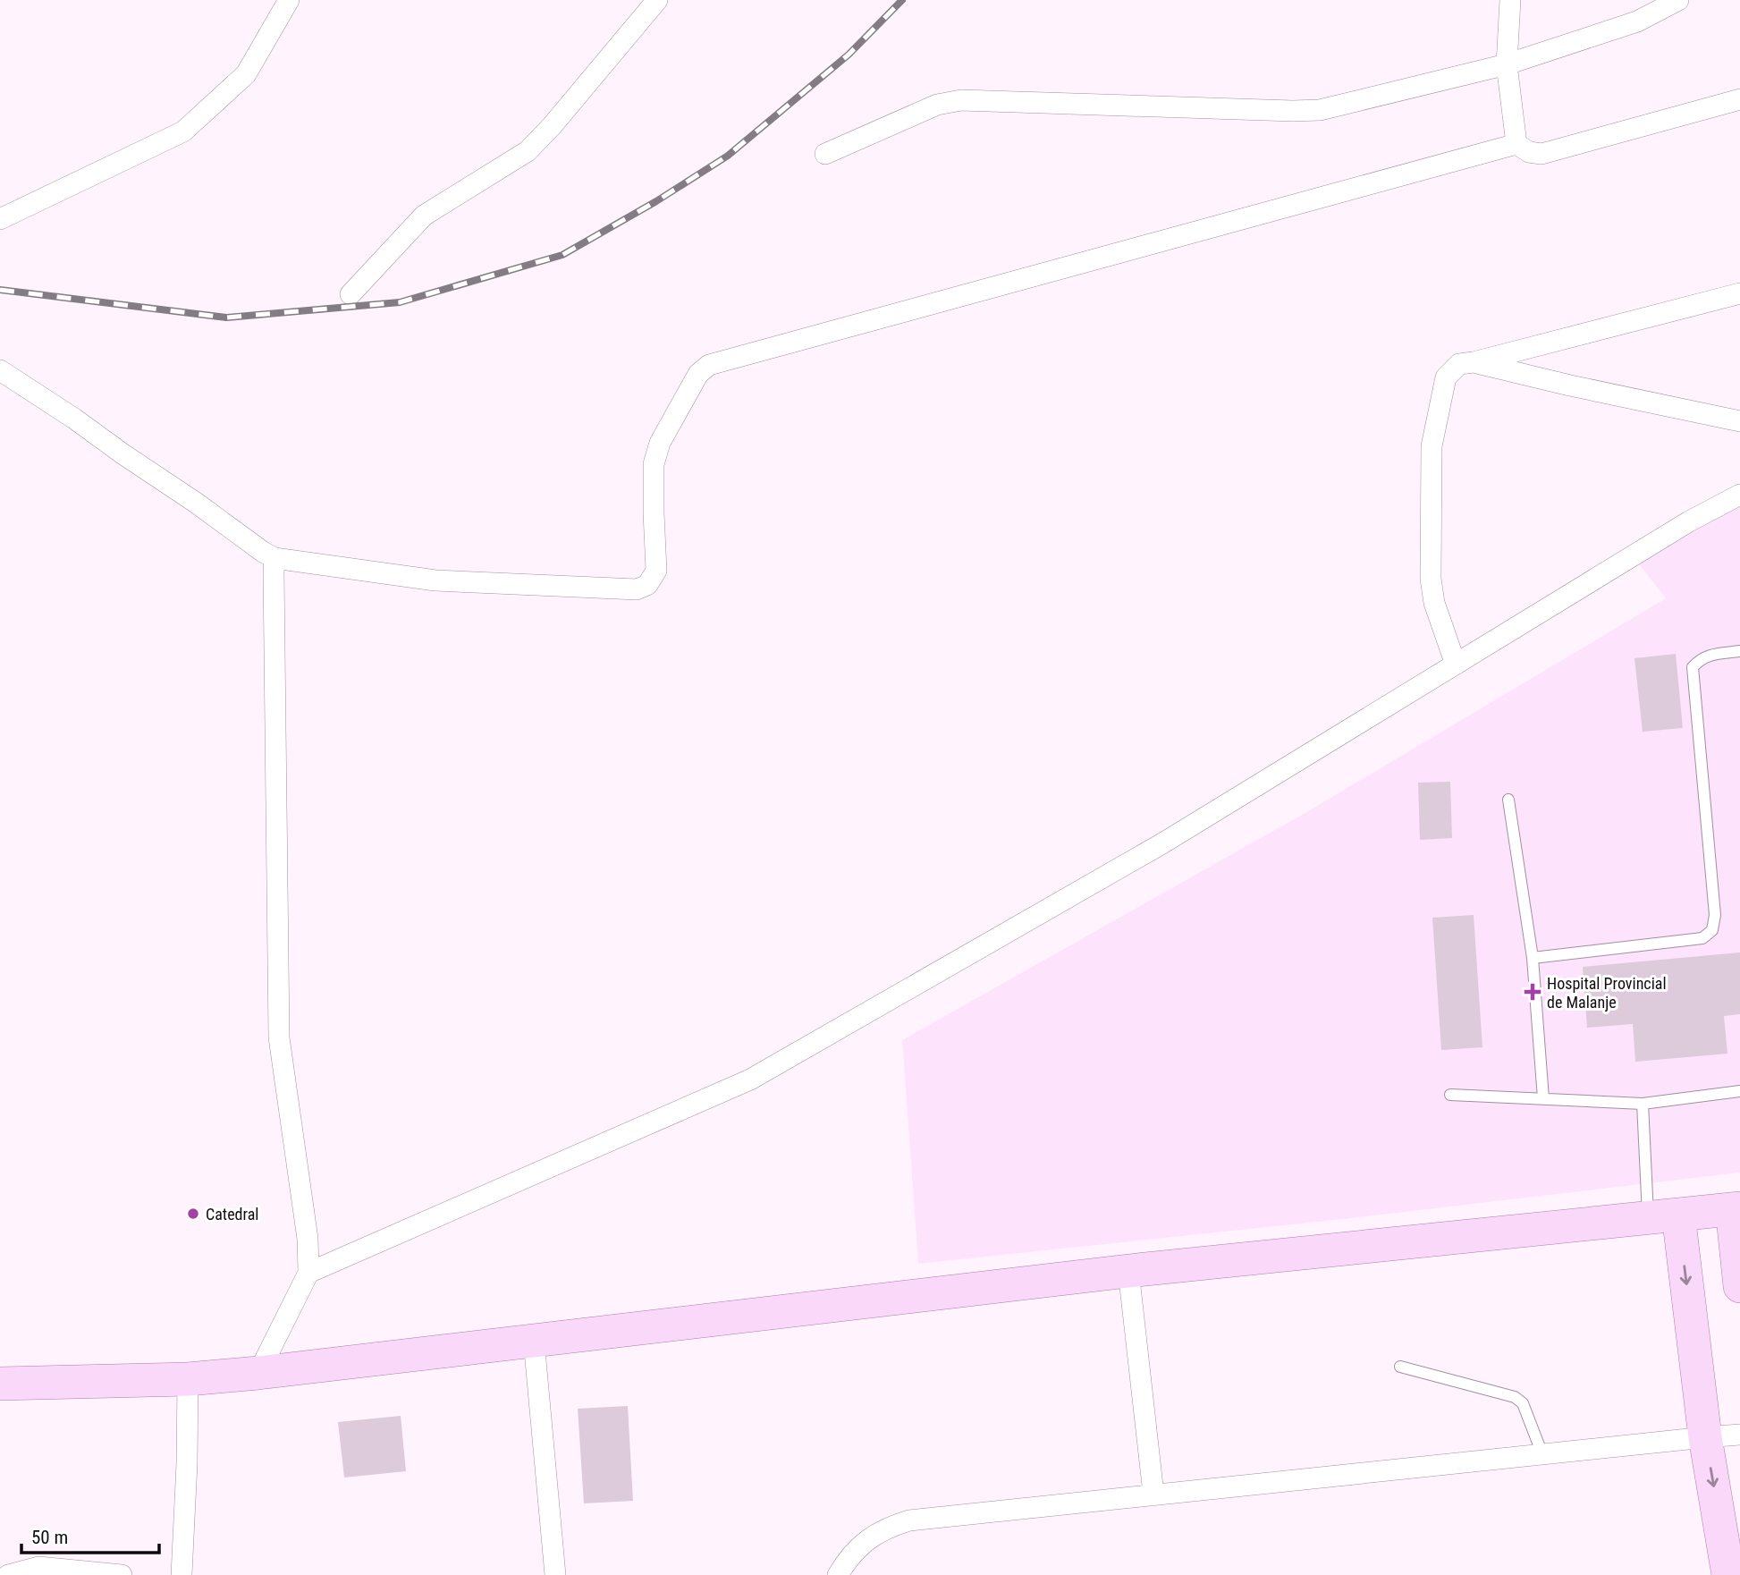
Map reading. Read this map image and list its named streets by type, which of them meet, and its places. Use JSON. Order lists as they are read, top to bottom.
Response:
{
  "places": {
    "health": ["Hospital Provincial de Malanje"],
    "other": ["Catedral"]
  },
  "scale_bar": "50 m"
}
